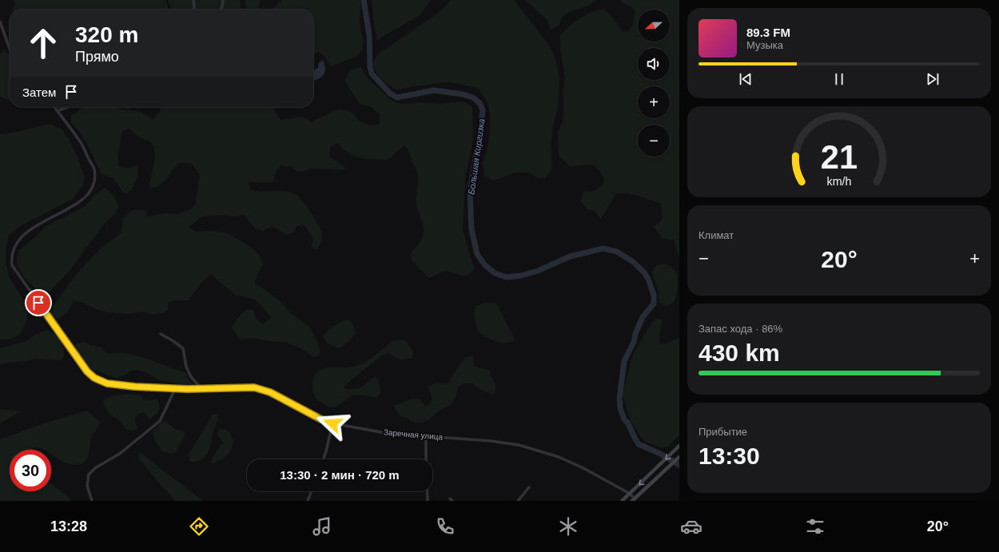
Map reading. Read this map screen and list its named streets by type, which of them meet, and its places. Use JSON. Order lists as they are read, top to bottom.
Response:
{
  "streets": {
    "street": ["Заречная улица"]
  },
  "water": ["Большая Киргизка"],
  "north": "left",
  "page": {
    "map_buttons": ["+", "−"],
    "turn": ["320 m", "Прямо"],
    "song": ["89.3 FM", "Музыка"],
    "then": "Затем",
    "tile": [
      "Климат",
      ["Запас хода · 86%", "430 km"],
      ["Прибытие", "13:30"]
    ],
    "heat": ["−", "20°", "+"],
    "limit": "30",
    "trip": "13:30 · 2 мин · 720 m",
    "tabs": ["13:28", "20°"],
    "gauge": ["21", "km/h"]
  }
}
